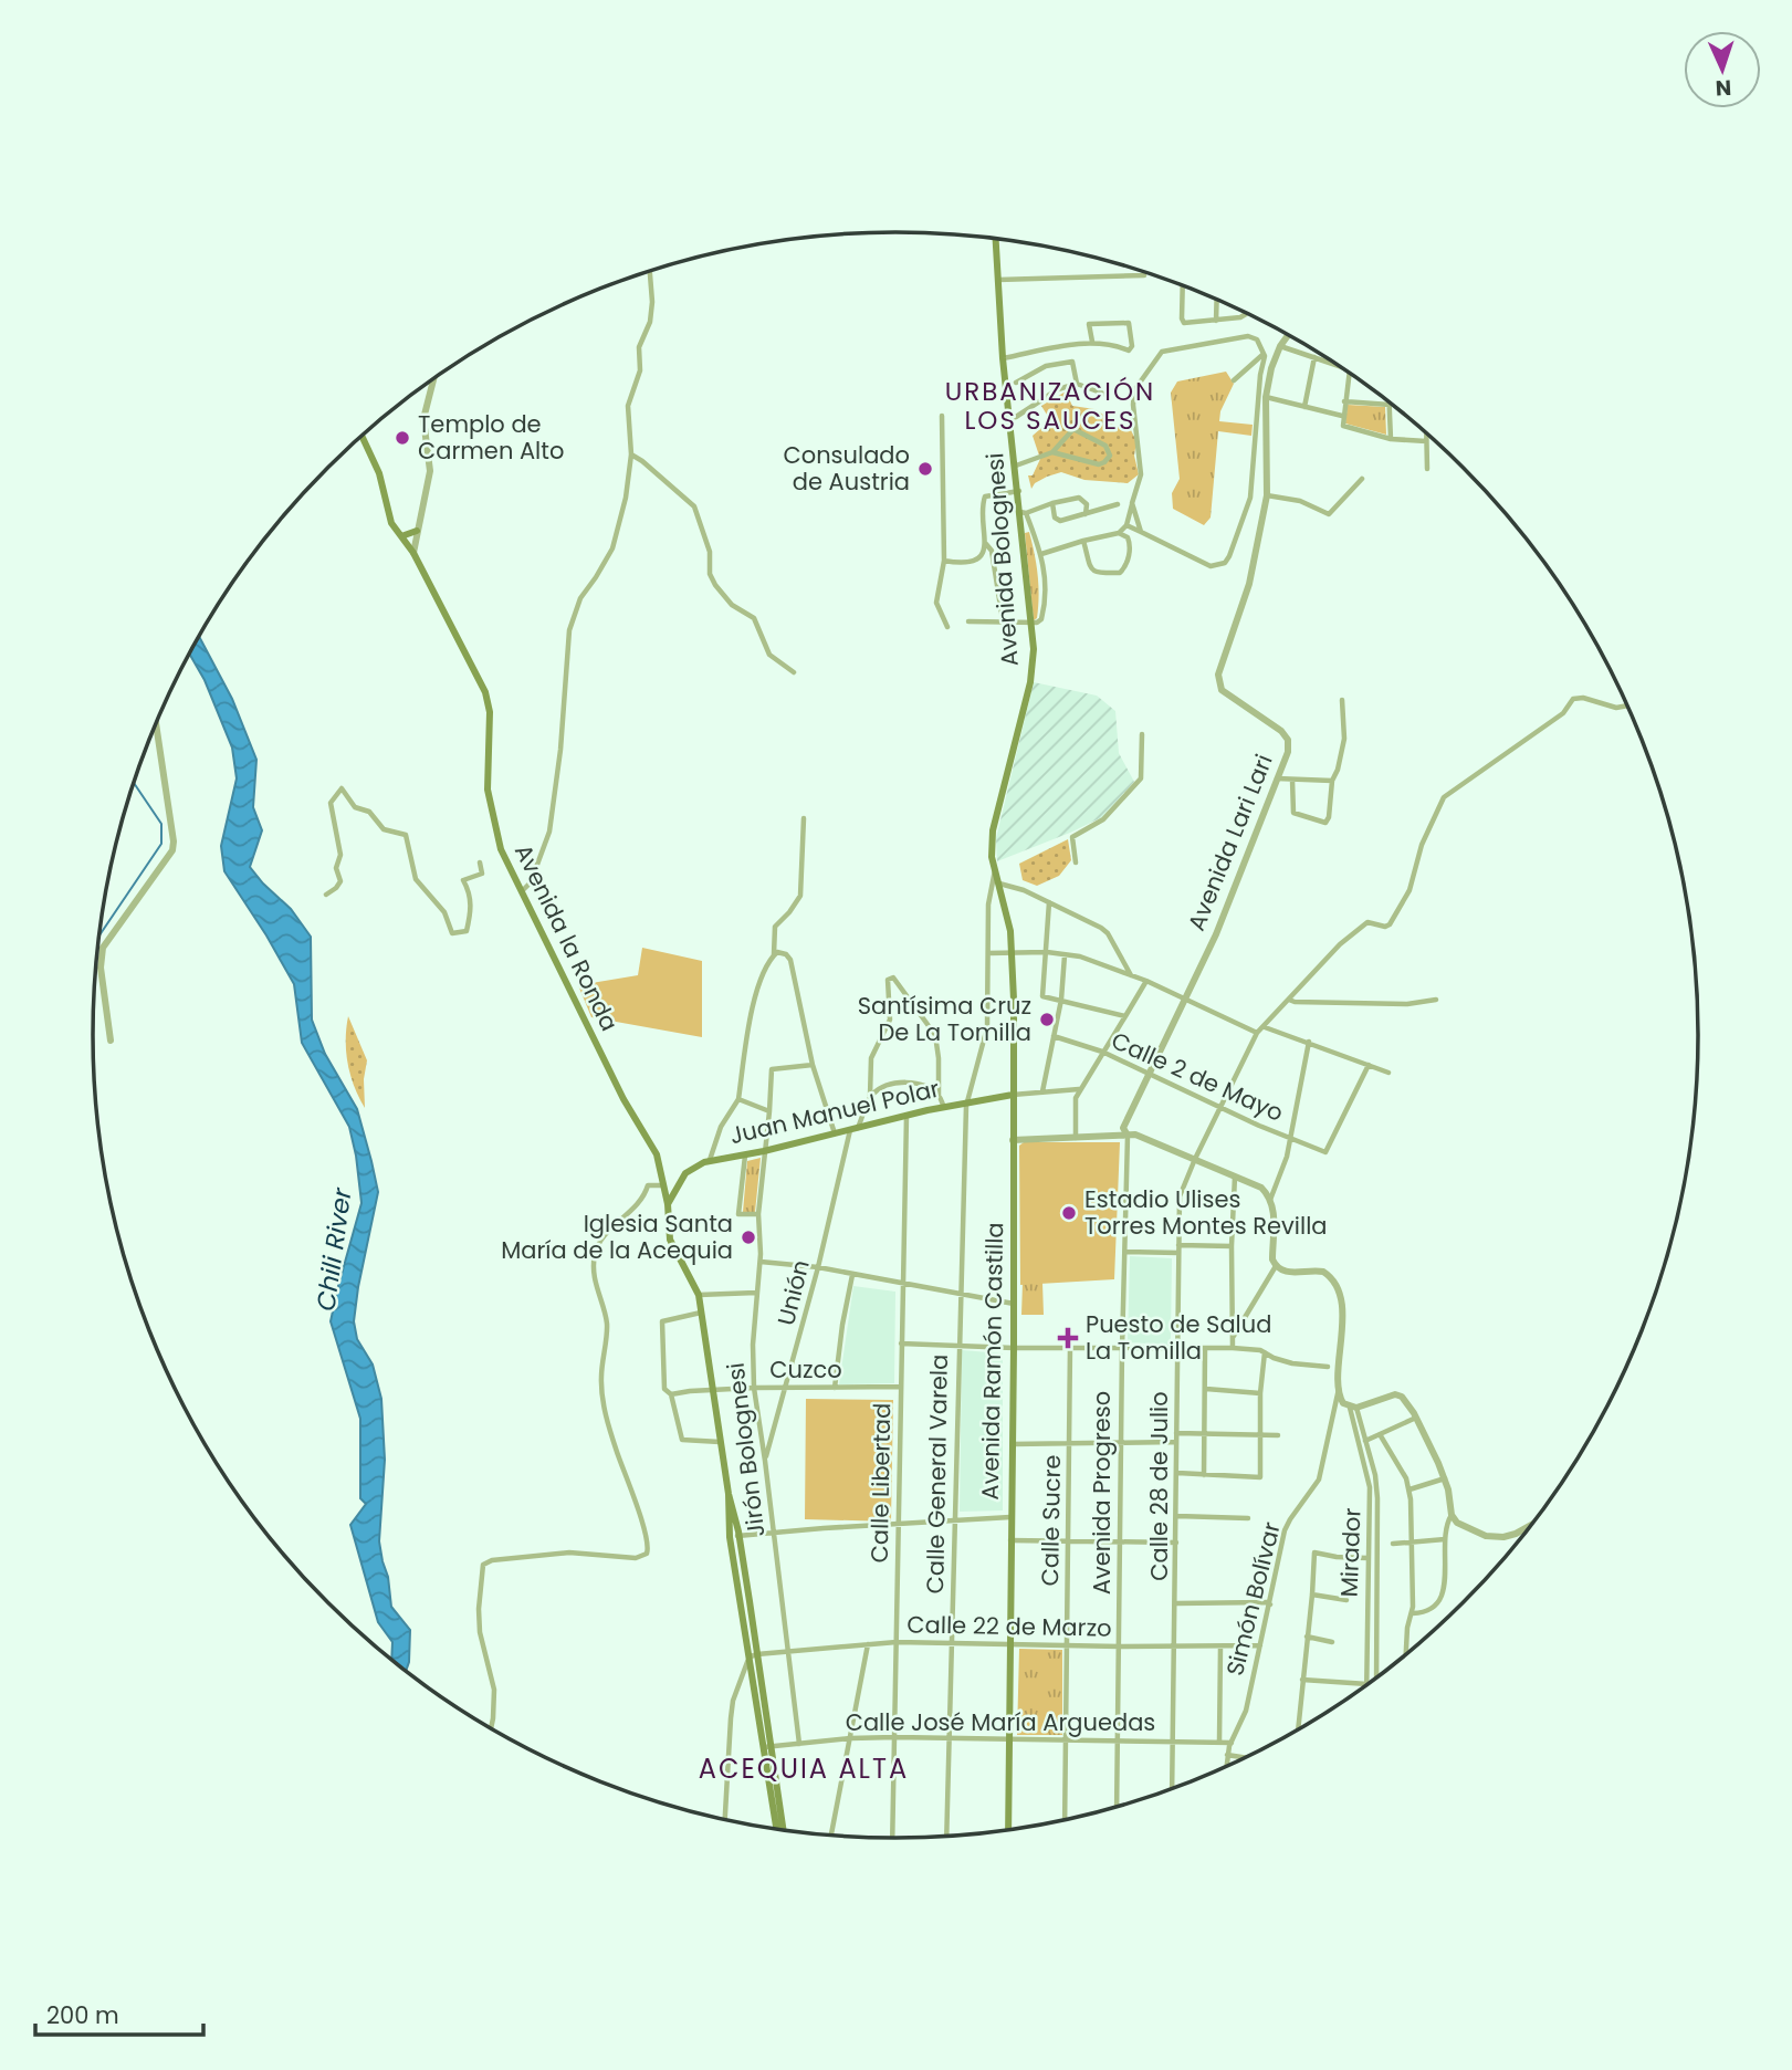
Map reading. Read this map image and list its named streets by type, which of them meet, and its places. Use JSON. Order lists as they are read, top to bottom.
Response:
{
  "streets": {
    "main road": [
      "Avenida Bolognesi",
      "Avenida la Ronda",
      "Juan Manuel Polar",
      "Avenida Ramón Castilla"
    ],
    "street": [
      "Avenida Lari Lari",
      "Calle 2 de Mayo",
      "Unión",
      "Cuzco",
      "Jirón Bolognesi",
      "Calle General Varela",
      "Calle Libertad",
      "Calle 28 de Julio",
      "Avenida Progreso",
      "Calle Sucre",
      "Mirador",
      "Simón Bolívar",
      "Calle 22 de Marzo",
      "Calle José María Arguedas"
    ]
  },
  "crossings": [
    ["Avenida Bolognesi", "Avenida Ramón Castilla"],
    ["Avenida Bolognesi", "Calle General Varela"],
    ["Avenida Lari Lari", "Avenida Progreso"],
    ["Avenida la Ronda", "Juan Manuel Polar"],
    ["Calle 2 de Mayo", "Calle 28 de Julio"],
    ["Calle 2 de Mayo", "Avenida Progreso"],
    ["Juan Manuel Polar", "Unión"],
    ["Juan Manuel Polar", "Avenida Ramón Castilla"],
    ["Juan Manuel Polar", "Jirón Bolognesi"],
    ["Juan Manuel Polar", "Calle General Varela"],
    ["Juan Manuel Polar", "Calle Libertad"],
    ["Unión", "Cuzco"],
    ["Unión", "Jirón Bolognesi"],
    ["Avenida Ramón Castilla", "Calle 22 de Marzo"],
    ["Avenida Ramón Castilla", "Calle José María Arguedas"],
    ["Cuzco", "Jirón Bolognesi"],
    ["Cuzco", "Calle Libertad"],
    ["Jirón Bolognesi", "Calle 22 de Marzo"],
    ["Jirón Bolognesi", "Calle José María Arguedas"],
    ["Calle General Varela", "Calle 22 de Marzo"],
    ["Calle General Varela", "Calle José María Arguedas"],
    ["Calle Libertad", "Calle 22 de Marzo"],
    ["Calle Libertad", "Calle José María Arguedas"],
    ["Calle 28 de Julio", "Calle 22 de Marzo"],
    ["Calle 28 de Julio", "Calle José María Arguedas"],
    ["Avenida Progreso", "Calle 22 de Marzo"],
    ["Avenida Progreso", "Calle José María Arguedas"],
    ["Calle Sucre", "Calle 22 de Marzo"],
    ["Calle Sucre", "Calle José María Arguedas"],
    ["Simón Bolívar", "Calle 22 de Marzo"],
    ["Simón Bolívar", "Calle José María Arguedas"]
  ],
  "districts": ["URBANIZACIÓN LOS SAUCES", "ACEQUIA ALTA"],
  "water": ["Chili River"],
  "places": {
    "other": [
      "Templo de Carmen Alto",
      "Consulado de Austria",
      "Santísima Cruz De La Tomilla",
      "Estadio Ulises Torres Montes Revilla",
      "Iglesia Santa María de la Acequia"
    ],
    "health": ["Puesto de Salud La Tomilla"]
  },
  "scale_bar": "200 m",
  "north": "bottom"
}
